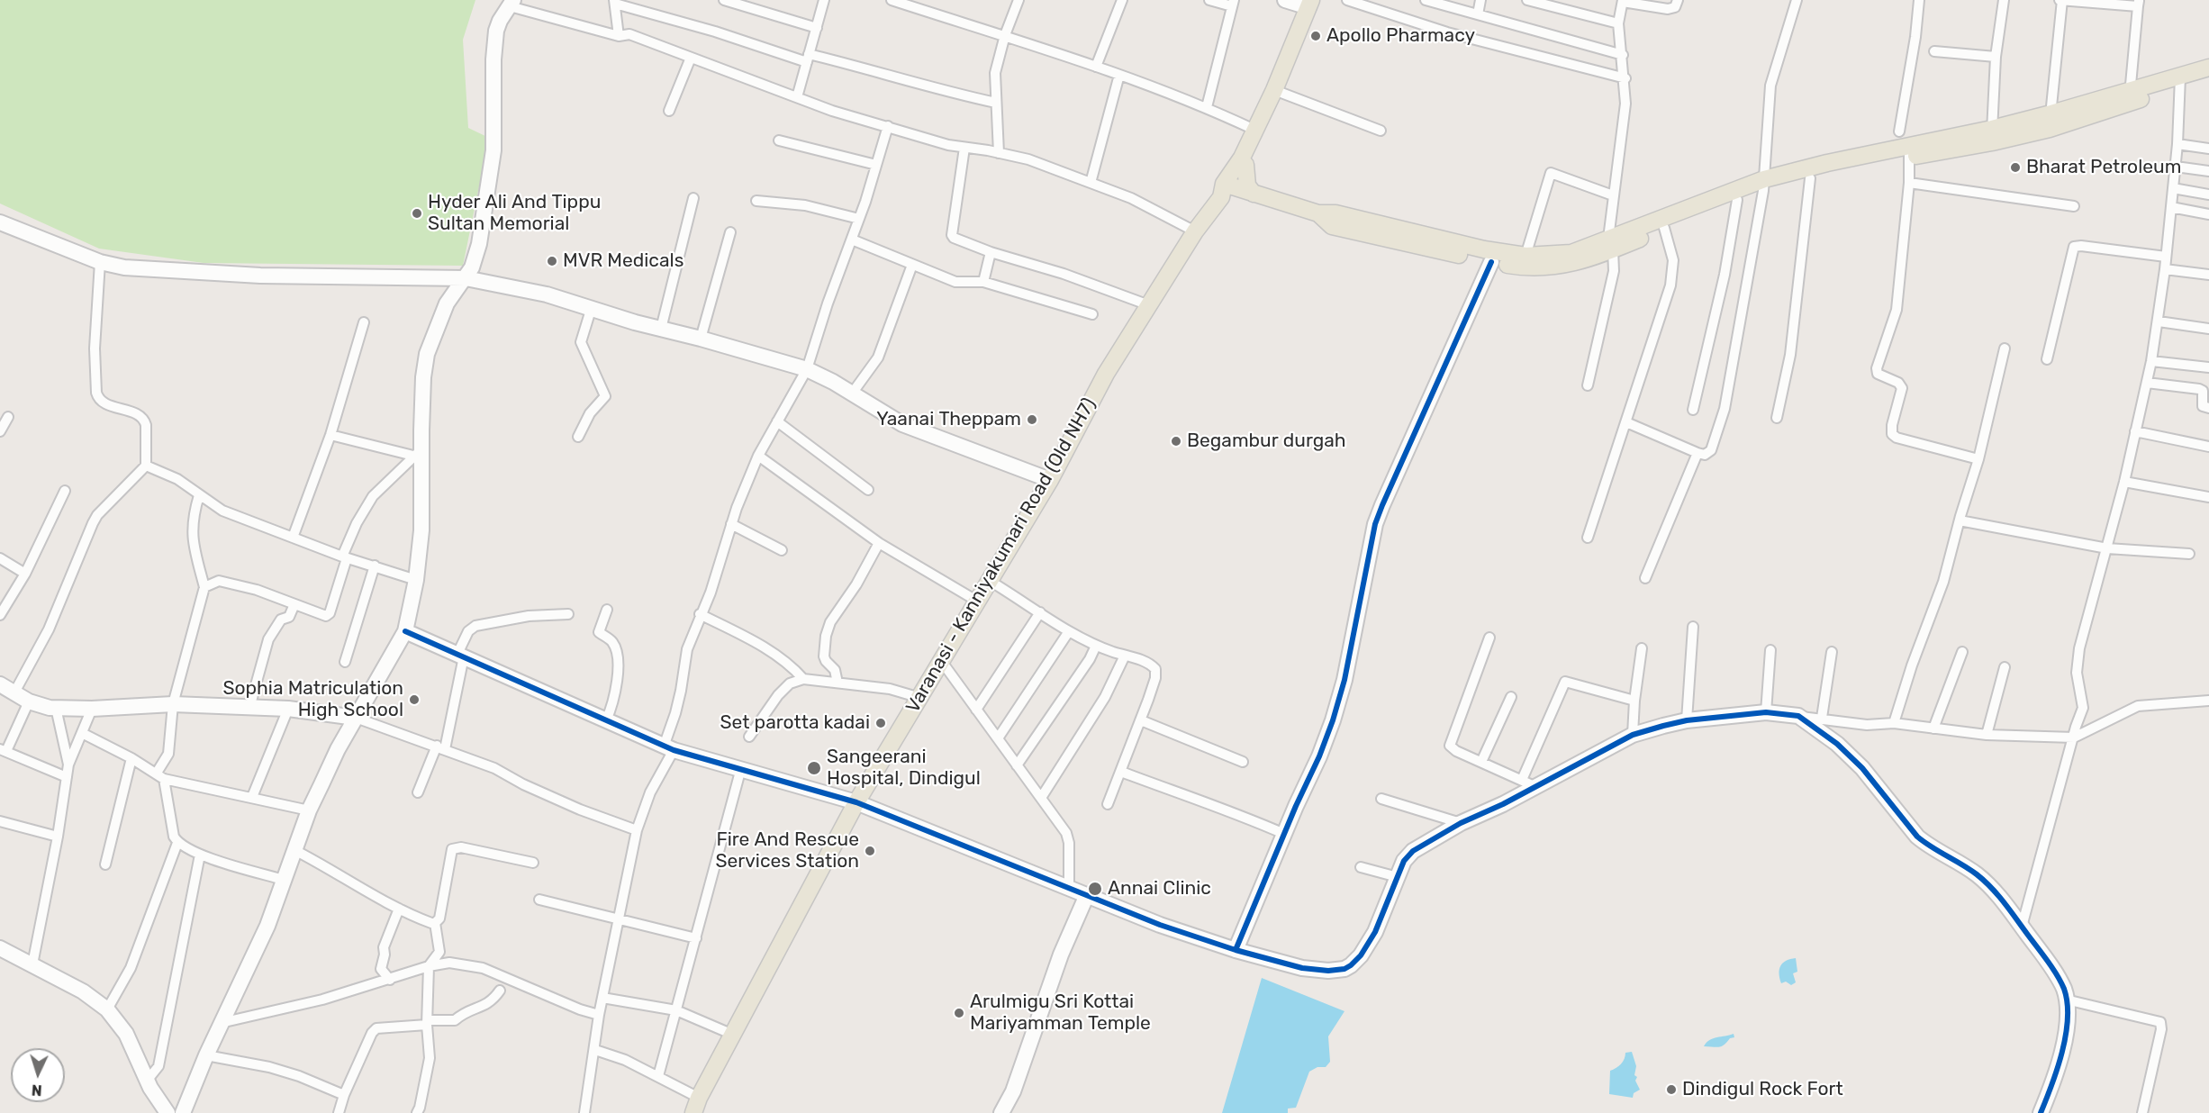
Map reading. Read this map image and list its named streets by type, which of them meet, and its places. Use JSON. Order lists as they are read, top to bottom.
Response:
{
  "streets": {
    "main road": ["Varanasi - Kanniyakumari Road (Old NH7)"]
  },
  "places": [
    "Apollo Pharmacy",
    "Bharat Petroleum",
    "Hyder Ali And Tippu Sultan Memorial",
    "MVR Medicals",
    "Yaanai Theppam",
    "Begambur durgah",
    "Sophia Matriculation High School",
    "Set parotta kadai",
    "Sangeerani Hospital, Dindigul",
    "Fire And Rescue Services Station",
    "Annai Clinic",
    "Arulmigu Sri Kottai Mariyamman Temple",
    "Dindigul Rock Fort"
  ],
  "north": "bottom"
}
